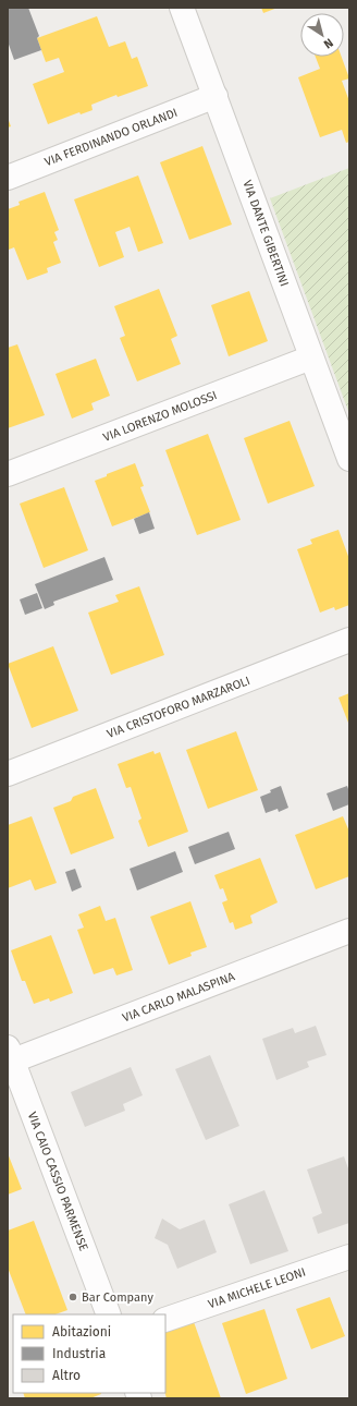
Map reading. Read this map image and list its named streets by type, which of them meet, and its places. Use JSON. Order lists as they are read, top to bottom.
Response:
{
  "streets": {
    "street": [
      "VIA FERDINANDO ORLANDI",
      "VIA DANTE GIBERTINI",
      "VIA LORENZO MOLOSSI",
      "VIA CRISTOFORO MARZAROLI",
      "VIA CARLO MALASPINA",
      "VIA CAIO CASSIO PARMENSE",
      "VIA MICHELE LEONI"
    ]
  },
  "crossings": [
    ["VIA FERDINANDO ORLANDI", "VIA DANTE GIBERTINI"],
    ["VIA DANTE GIBERTINI", "VIA LORENZO MOLOSSI"],
    ["VIA CARLO MALASPINA", "VIA CAIO CASSIO PARMENSE"]
  ],
  "places": ["Bar Company"],
  "legend": ["Abitazioni", "Industria", "Altro"],
  "north": "bottom right"
}
